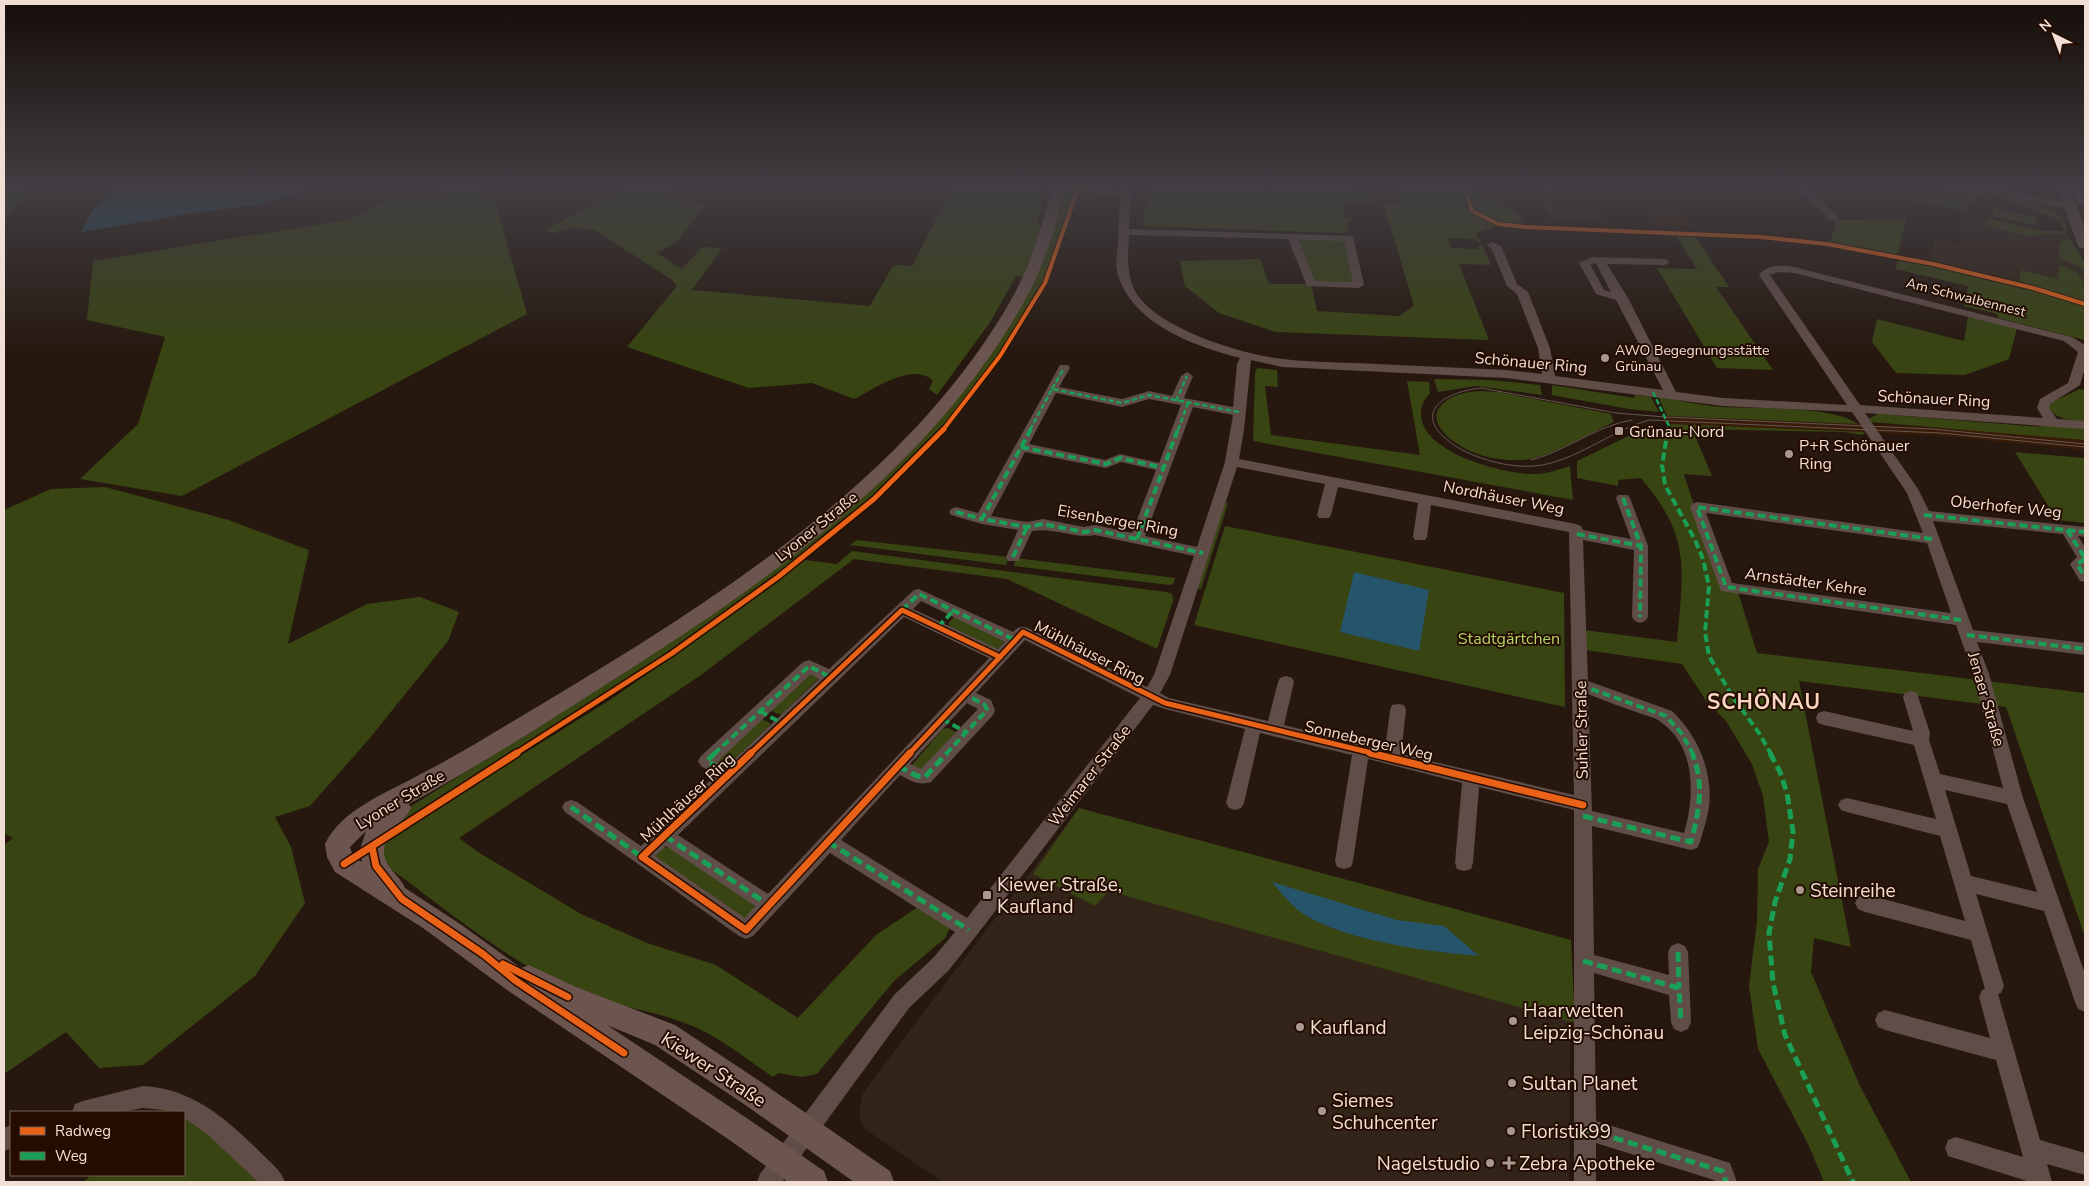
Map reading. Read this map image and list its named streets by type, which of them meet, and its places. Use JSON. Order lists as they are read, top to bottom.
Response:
{
  "streets": {
    "main road": ["Lyoner Straße", "Kiewer Straße"],
    "street": [
      "Am Schwalbennest",
      "Schönauer Ring",
      "Nordhäuser Weg",
      "Oberhofer Weg",
      "Eisenberger Ring",
      "Arnstädter Kehre",
      "Mühlhäuser Ring",
      "Jenaer Straße",
      "Suhler Straße",
      "Sonneberger Weg",
      "Weimarer Straße"
    ]
  },
  "crossings": [
    ["Am Schwalbennest", "Schönauer Ring"],
    ["Am Schwalbennest", "Jenaer Straße"],
    ["Schönauer Ring", "Jenaer Straße"],
    ["Schönauer Ring", "Weimarer Straße"],
    ["Nordhäuser Weg", "Suhler Straße"],
    ["Nordhäuser Weg", "Weimarer Straße"],
    ["Oberhofer Weg", "Jenaer Straße"],
    ["Eisenberger Ring", "Weimarer Straße"],
    ["Lyoner Straße", "Kiewer Straße"],
    ["Arnstädter Kehre", "Jenaer Straße"],
    ["Mühlhäuser Ring", "Sonneberger Weg"],
    ["Mühlhäuser Ring", "Weimarer Straße"],
    ["Suhler Straße", "Sonneberger Weg"],
    ["Sonneberger Weg", "Weimarer Straße"],
    ["Weimarer Straße", "Kiewer Straße"]
  ],
  "districts": ["SCHÖNAU"],
  "parks": ["Stadtgärtchen"],
  "places": {
    "other": [
      "AWO Begegnungsstätte Grünau",
      "P+R Schönauer Ring",
      "Steinreihe",
      "Haarwelten Leipzig-Schönau",
      "Kaufland",
      "Sultan Planet",
      "Siemes Schuhcenter",
      "Floristik99",
      "Nagelstudio"
    ],
    "transit": ["Grünau-Nord", "Kiewer Straße, Kaufland"],
    "health": ["Zebra Apotheke"]
  },
  "legend": ["Radweg", "Weg"],
  "north": "top left"
}
